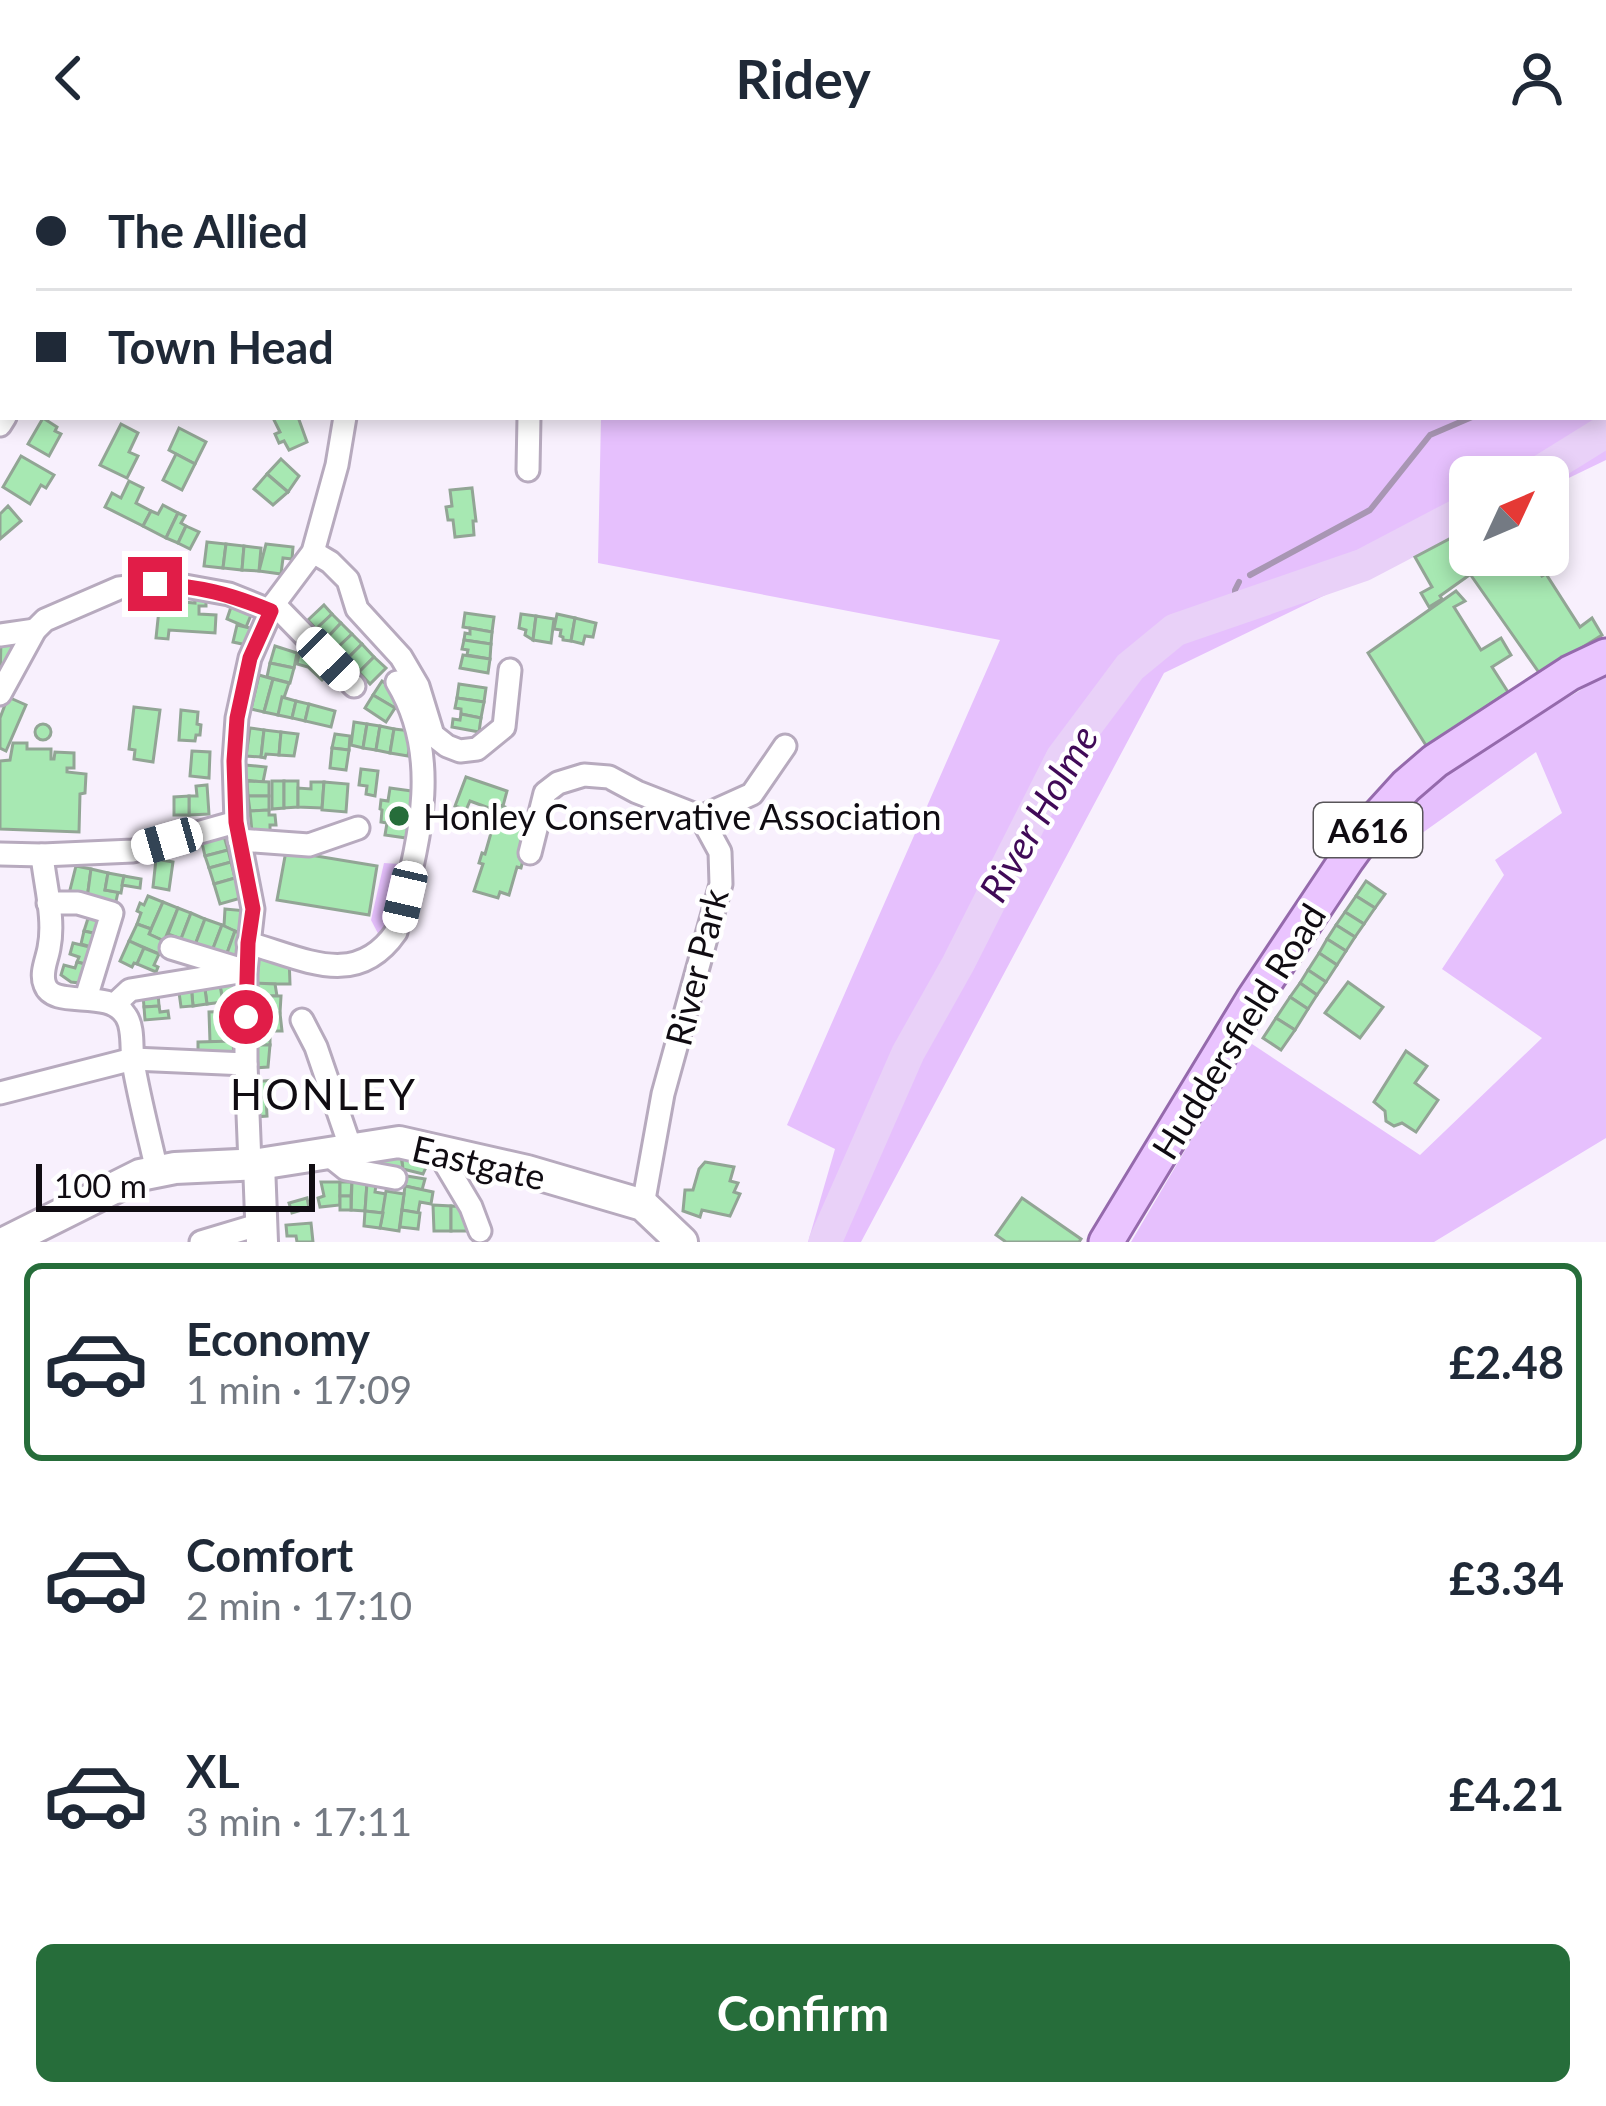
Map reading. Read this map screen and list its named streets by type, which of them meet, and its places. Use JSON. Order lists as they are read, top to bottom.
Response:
{
  "streets": {
    "main road": ["A616", "Huddersfield Road"],
    "street": ["River Park", "Eastgate"]
  },
  "crossings": [
    ["River Park", "Eastgate"]
  ],
  "districts": ["HONLEY"],
  "water": ["River Holme"],
  "places": ["Honley Conservative Association"],
  "scale_bar": "100 m",
  "north": "top right",
  "page": {
    "header": "Ridey",
    "banner": ["The Allied", "Town Head"],
    "scale": "100 m",
    "list": [
      {
        "name": "Economy",
        "note": "1 min · 17:09",
        "value": "£2.48"
      },
      {
        "name": "Comfort",
        "note": "2 min · 17:10",
        "value": "£3.34"
      },
      {
        "name": "XL",
        "note": "3 min · 17:11",
        "value": "£4.21"
      }
    ],
    "buttons": "Confirm"
  }
}
